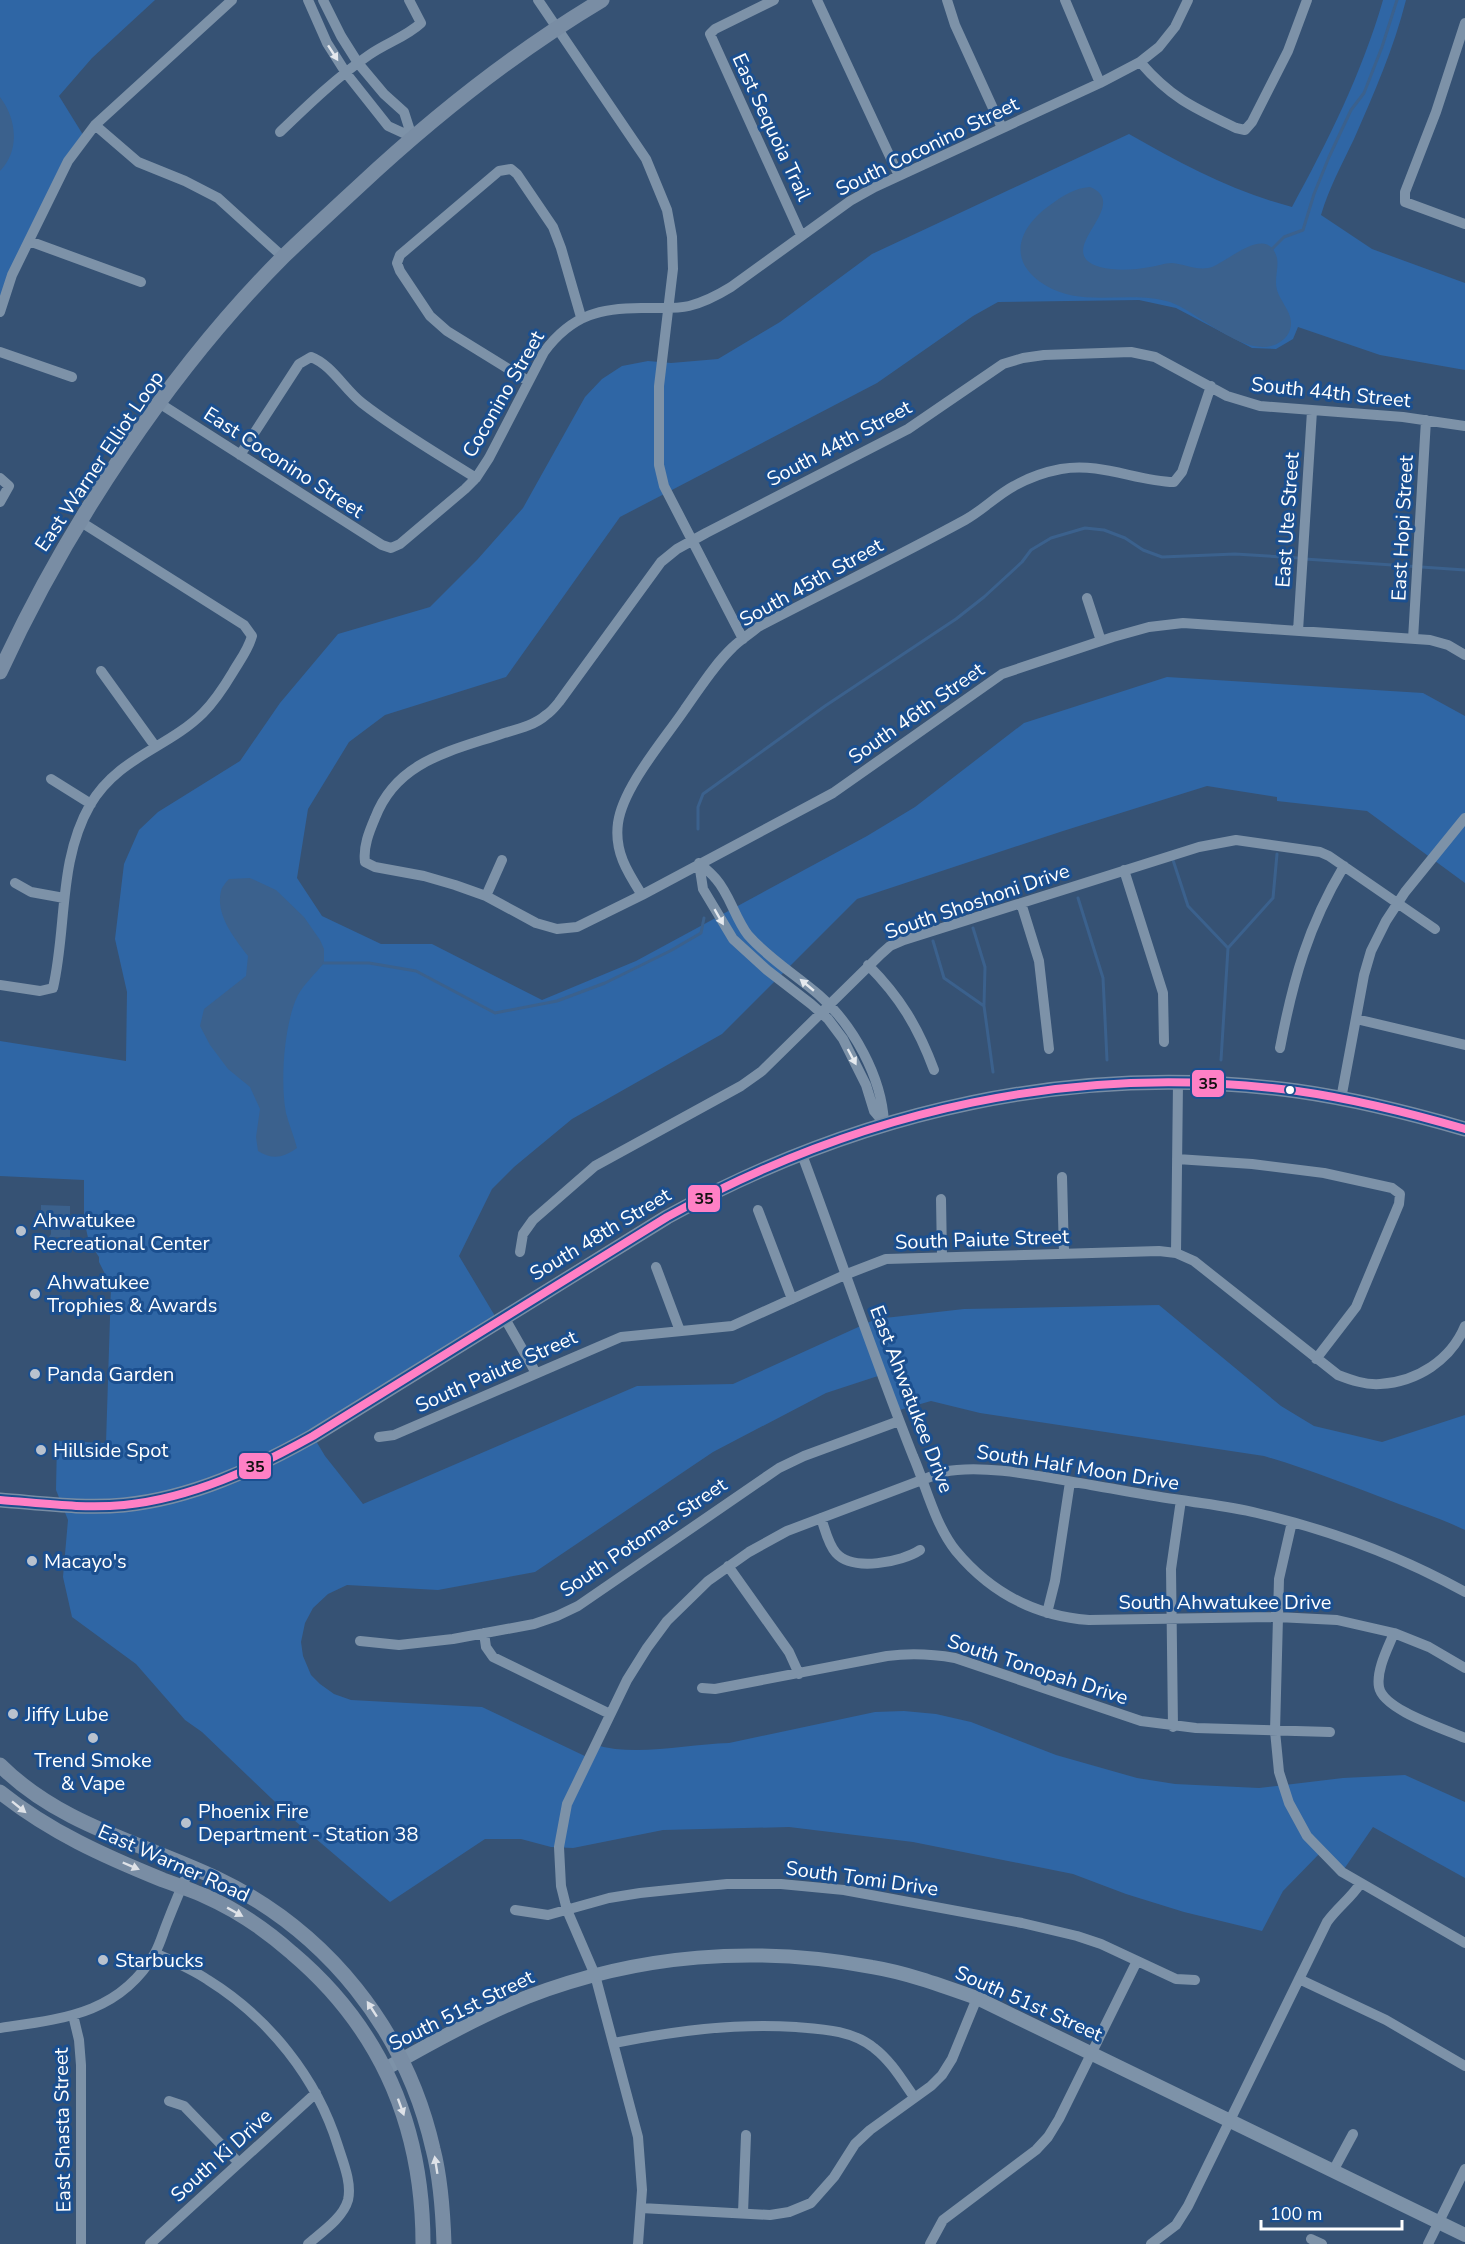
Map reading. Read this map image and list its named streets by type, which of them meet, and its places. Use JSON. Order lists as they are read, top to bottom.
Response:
{
  "streets": {
    "main road": ["East Warner Elliot Loop", "South 48th Street", "East Warner Road"],
    "street": [
      "East Sequoia Trail",
      "South Coconino Street",
      "South 44th Street",
      "Coconino Street",
      "East Coconino Street",
      "East Ute Street",
      "East Hopi Street",
      "South 45th Street",
      "South 46th Street",
      "South Shoshoni Drive",
      "South Paiute Street",
      "East Ahwatukee Drive",
      "South Half Moon Drive",
      "South Potomac Street",
      "South Ahwatukee Drive",
      "South Tonopah Drive",
      "South Tomi Drive",
      "South 51st Street",
      "East Shasta Street",
      "South Ki Drive"
    ]
  },
  "crossings": [
    ["East Sequoia Trail", "South Coconino Street"],
    ["South Coconino Street", "Coconino Street"],
    ["South 44th Street", "East Ute Street"],
    ["South 44th Street", "East Hopi Street"],
    ["South 44th Street", "South 45th Street"],
    ["South 44th Street", "South 46th Street"],
    ["Coconino Street", "East Coconino Street"],
    ["East Warner Elliot Loop", "East Coconino Street"],
    ["East Ute Street", "South 46th Street"],
    ["East Hopi Street", "South 46th Street"],
    ["South 45th Street", "South 46th Street"],
    ["South 48th Street", "East Ahwatukee Drive"],
    ["South Paiute Street", "East Ahwatukee Drive"],
    ["East Ahwatukee Drive", "South Half Moon Drive"],
    ["East Ahwatukee Drive", "South Potomac Street"],
    ["East Ahwatukee Drive", "South Ahwatukee Drive"],
    ["South Half Moon Drive", "South Tomi Drive"],
    ["South Half Moon Drive", "South 51st Street"],
    ["East Warner Road", "South 51st Street"]
  ],
  "places": [
    "Ahwatukee Recreational Center",
    "Ahwatukee Trophies & Awards",
    "Panda Garden",
    "Hillside Spot",
    "Macayo's",
    "Jiffy Lube",
    "Trend Smoke & Vape",
    "Phoenix Fire Department - Station 38",
    "Starbucks"
  ],
  "lines": ["transit line 35"],
  "scale_bar": "100 m"
}
